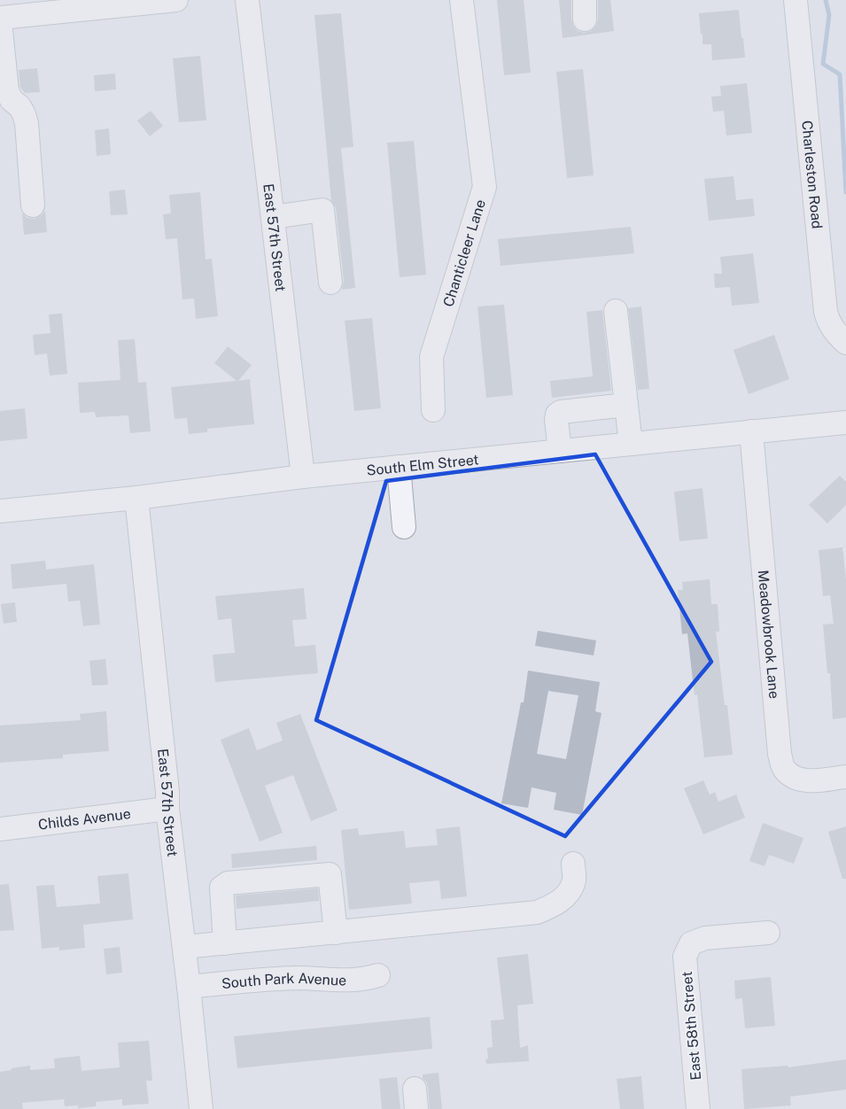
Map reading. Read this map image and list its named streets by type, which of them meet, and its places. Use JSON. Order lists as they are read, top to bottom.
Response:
{
  "streets": {
    "street": [
      "Charleston Road",
      "East 57th Street",
      "Chanticleer Lane",
      "South Elm Street",
      "Meadowbrook Lane",
      "Childs Avenue",
      "South Park Avenue",
      "East 58th Street"
    ]
  },
  "crossings": [
    ["East 57th Street", "South Elm Street"],
    ["East 57th Street", "Childs Avenue"],
    ["East 57th Street", "South Park Avenue"],
    ["South Elm Street", "Meadowbrook Lane"]
  ]
}
